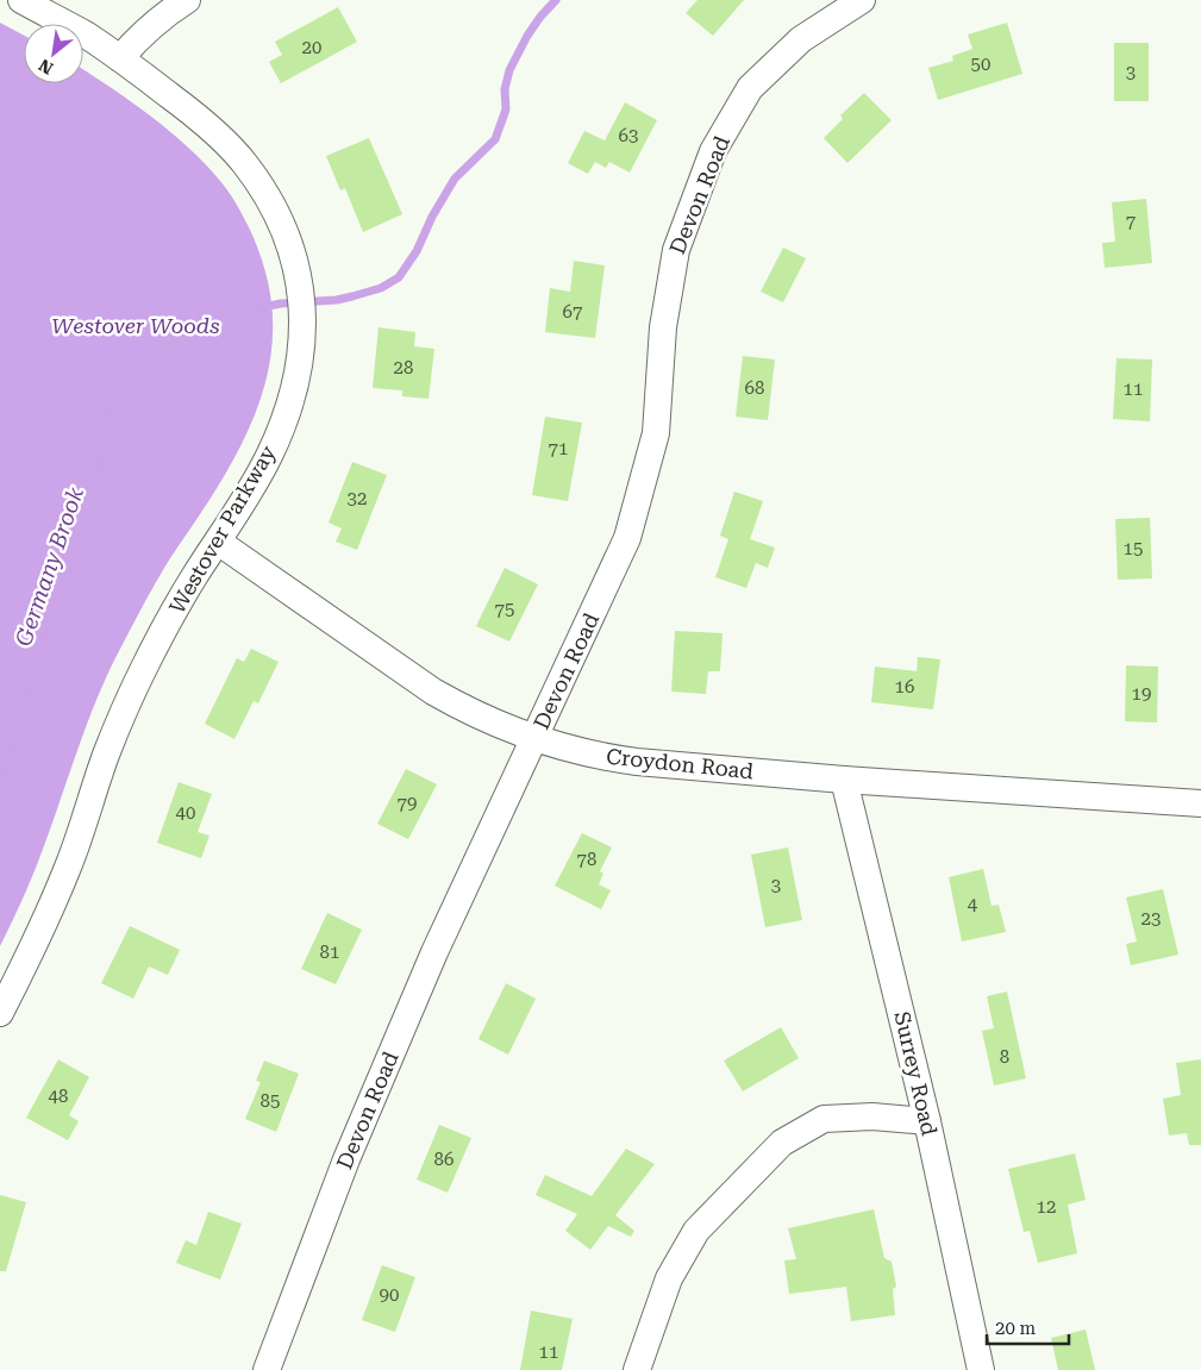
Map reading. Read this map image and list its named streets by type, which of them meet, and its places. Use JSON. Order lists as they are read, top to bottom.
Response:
{
  "streets": {
    "street": [
      "Devon Road",
      "Westover Parkway",
      "Croydon Road",
      "Surrey Road"
    ]
  },
  "crossings": [
    ["Devon Road", "Croydon Road"],
    ["Westover Parkway", "Croydon Road"],
    ["Croydon Road", "Surrey Road"]
  ],
  "water": ["Germany Brook"],
  "parks": ["Westover Woods"],
  "house_numbers": [
    "20",
    "50",
    "3",
    "63",
    "7",
    "67",
    "28",
    "68",
    "11",
    "71",
    "32",
    "15",
    "75",
    "16",
    "19",
    "79",
    "40",
    "78",
    "3",
    "4",
    "23",
    "81",
    "8",
    "48",
    "85",
    "86",
    "12",
    "90",
    "11"
  ],
  "scale_bar": "20 m",
  "north": "bottom left"
}
